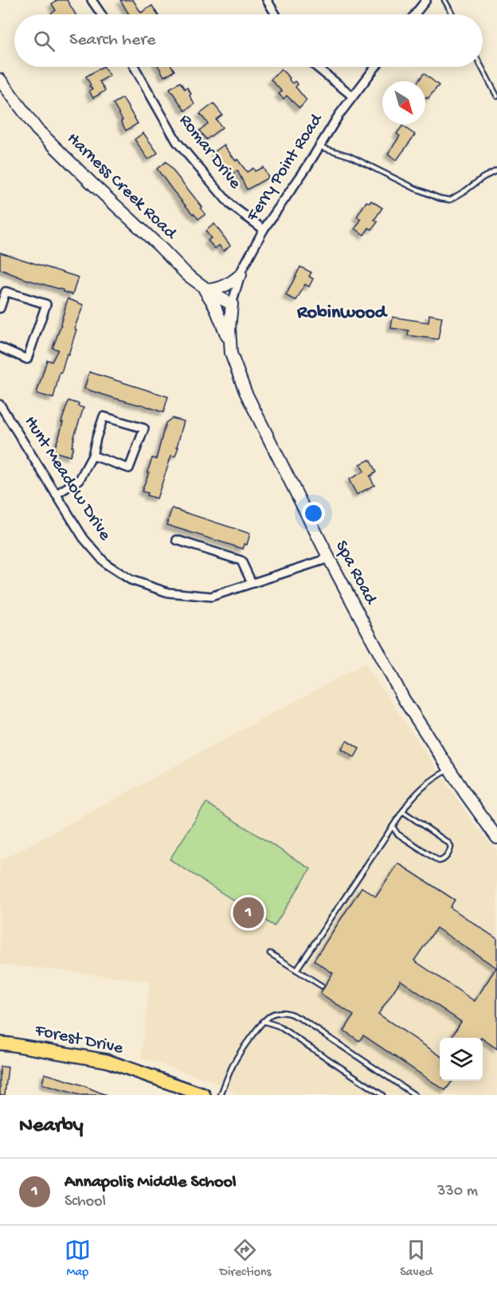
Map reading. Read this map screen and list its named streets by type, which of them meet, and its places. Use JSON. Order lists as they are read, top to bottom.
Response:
{
  "streets": {
    "main road": ["Forest Drive"],
    "street": [
      "Romar Drive",
      "Ferry Point Road",
      "Harness Creek Road",
      "Hunt Meadow Drive",
      "Spa Road"
    ]
  },
  "crossings": [
    ["Romar Drive", "Ferry Point Road"],
    ["Ferry Point Road", "Harness Creek Road"],
    ["Ferry Point Road", "Spa Road"],
    ["Harness Creek Road", "Spa Road"],
    ["Hunt Meadow Drive", "Spa Road"]
  ],
  "districts": ["Robinwood"],
  "north": "bottom right",
  "page": {
    "search": "Search here",
    "pins": "1",
    "heading": "Nearby",
    "list": [
      {
        "mark": "1",
        "name": "Annapolis Middle School",
        "note": "School",
        "value": "330 m"
      }
    ],
    "nav": ["Map", "Directions", "Saved"]
  }
}
